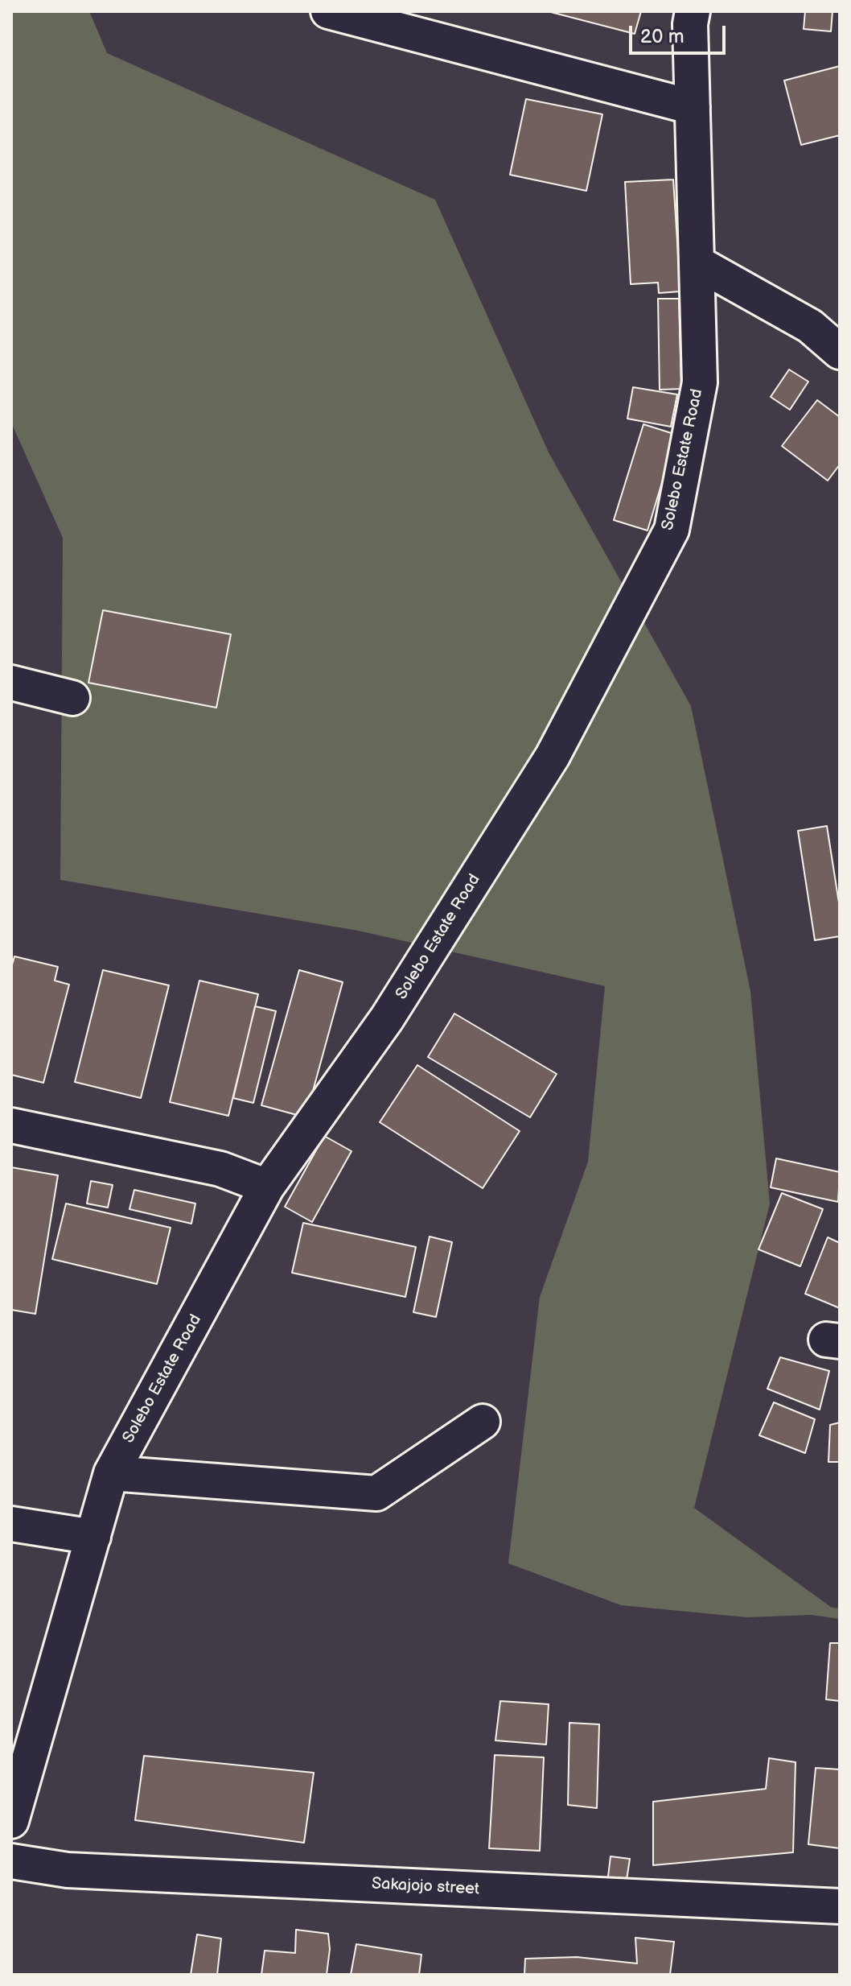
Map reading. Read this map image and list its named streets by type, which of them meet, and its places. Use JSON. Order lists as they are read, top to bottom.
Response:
{
  "streets": {
    "street": ["Solebo Estate Road", "Sakajojo street"]
  },
  "scale_bar": "20 m"
}
